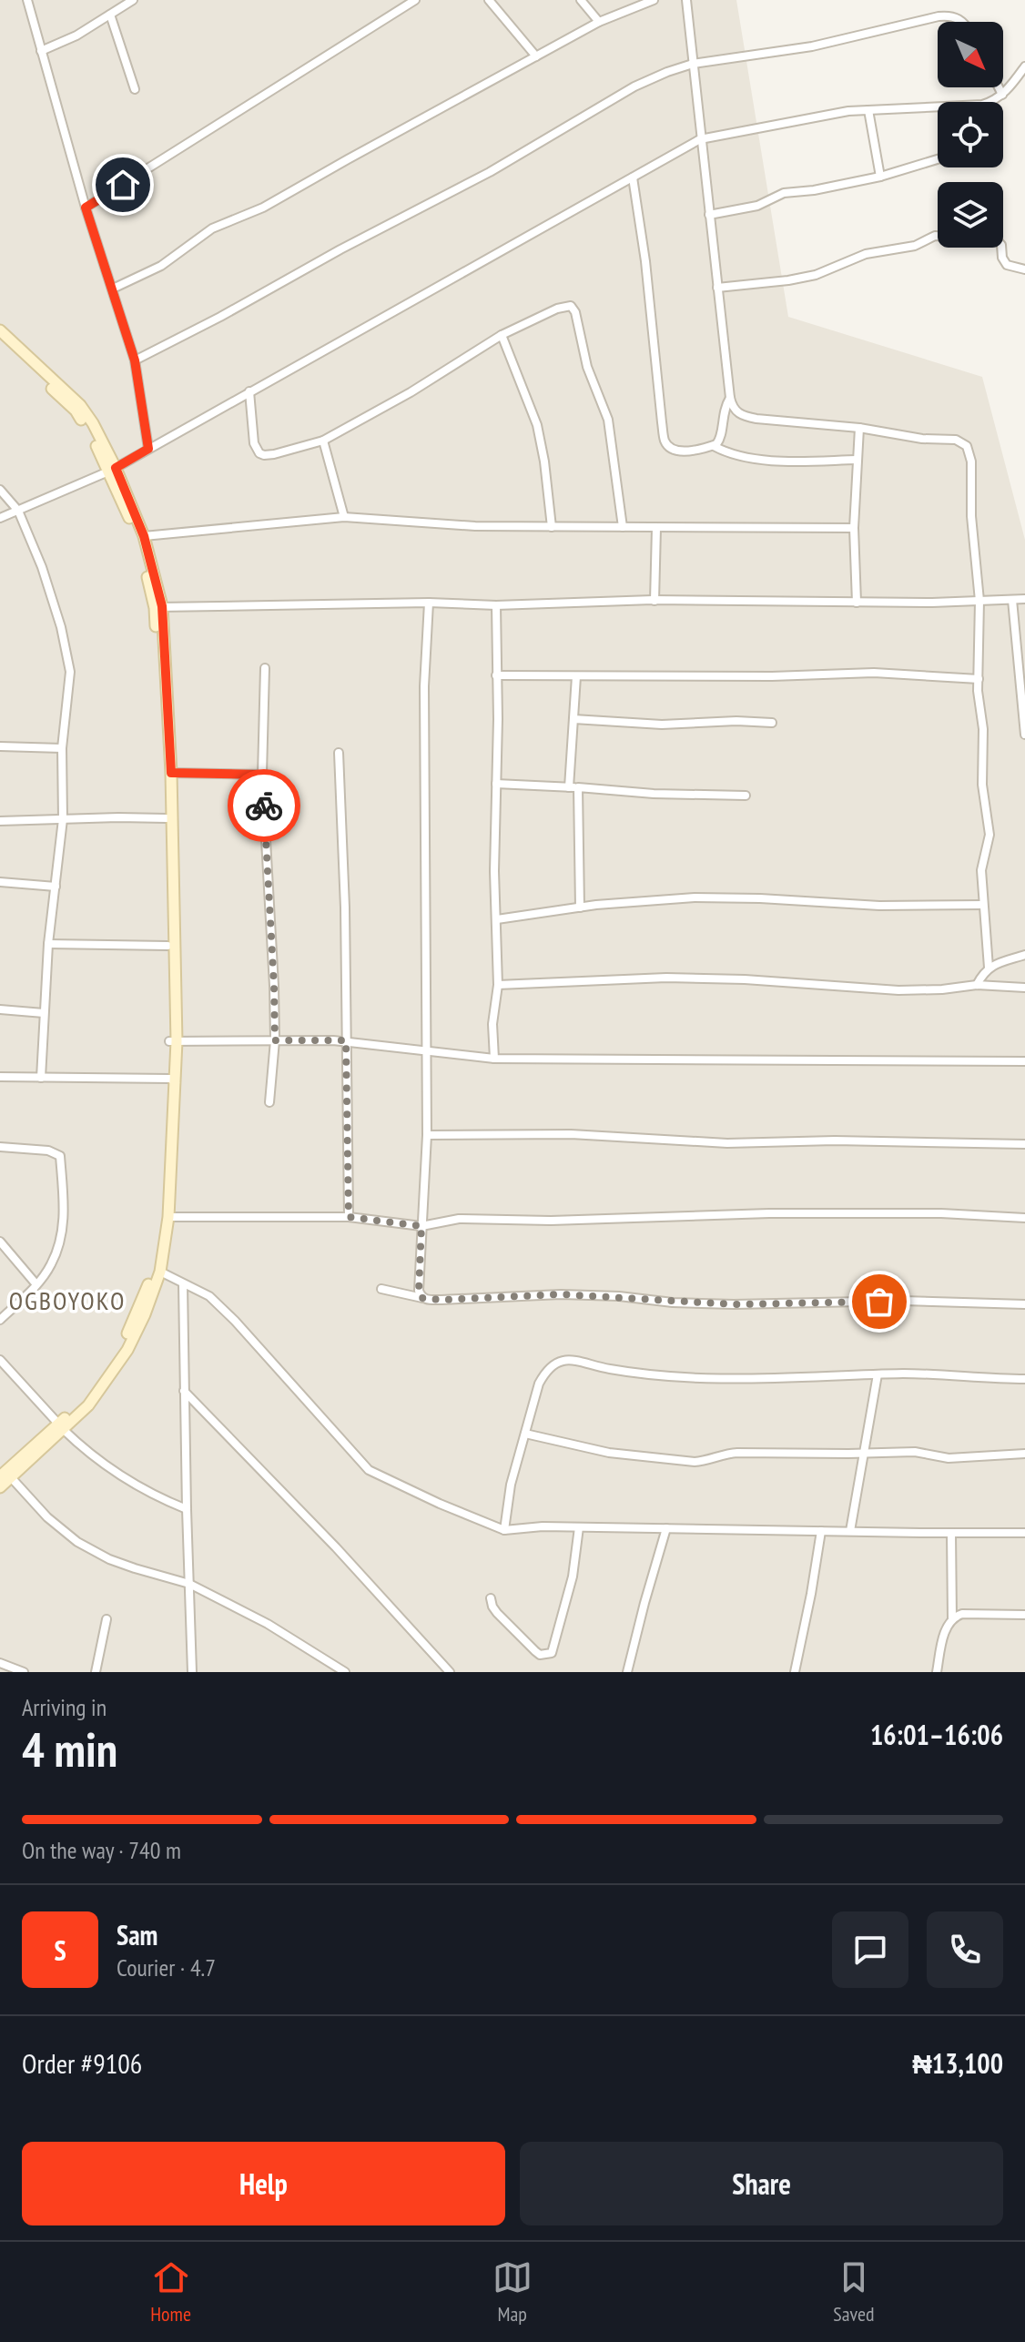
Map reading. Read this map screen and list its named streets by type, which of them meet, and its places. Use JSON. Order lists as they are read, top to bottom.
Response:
{
  "districts": ["OGBOYOKO"],
  "north": "bottom right",
  "page": {
    "heading": ["4 min", "Arriving in", "16:01–16:06"],
    "panel": [
      "Sam",
      "Courier · 4.7",
      "Order #9106",
      "₦13,100"
    ],
    "bar": "On the way · 740 m",
    "round": "S",
    "buttons": ["Help", "Share"],
    "tabs": ["Home", "Map", "Saved"]
  }
}
